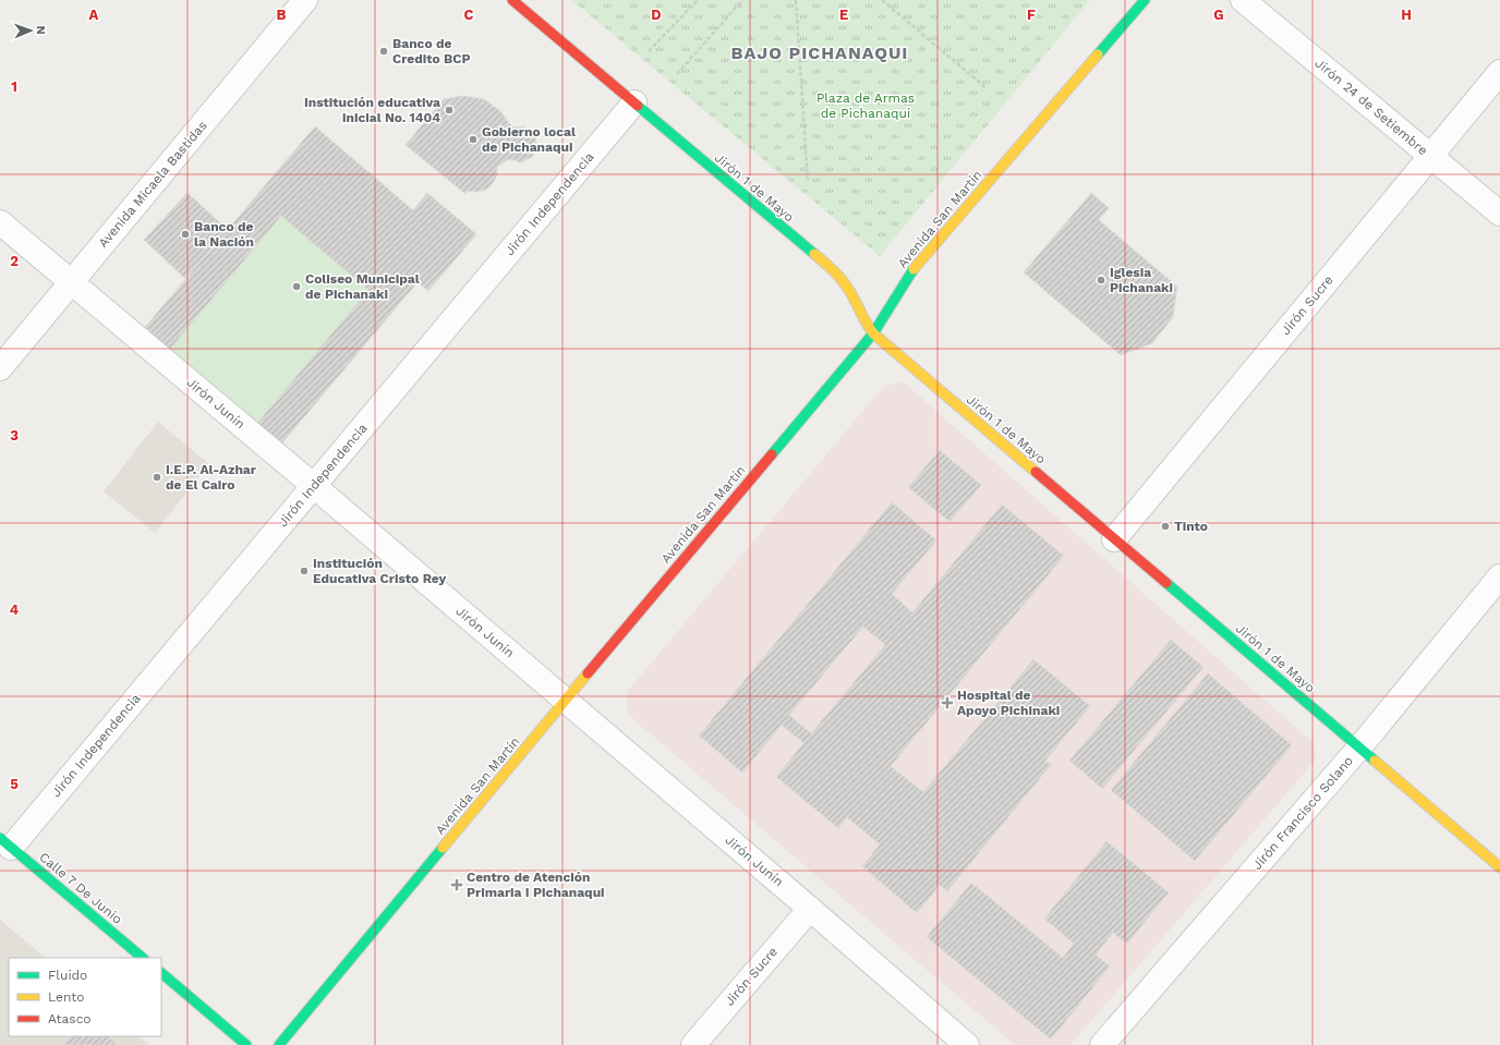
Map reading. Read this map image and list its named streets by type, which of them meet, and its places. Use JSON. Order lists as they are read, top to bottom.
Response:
{
  "streets": {
    "street": [
      "Jirón 24 de Setiembre",
      "Avenida Micaela Bastidas",
      "Jirón 1 de Mayo",
      "Jirón Independencia",
      "Avenida San Martín",
      "Jirón Sucre",
      "Jirón Junín",
      "Jirón Francisco Solano",
      "Calle 7 De Junio"
    ]
  },
  "crossings": [
    ["Jirón 24 de Setiembre", "Jirón Sucre"],
    ["Avenida Micaela Bastidas", "Jirón Junín"],
    ["Jirón 1 de Mayo", "Jirón Independencia"],
    ["Jirón 1 de Mayo", "Avenida San Martín"],
    ["Jirón 1 de Mayo", "Jirón Sucre"],
    ["Jirón 1 de Mayo", "Jirón Francisco Solano"],
    ["Jirón Independencia", "Jirón Junín"],
    ["Jirón Independencia", "Calle 7 De Junio"],
    ["Avenida San Martín", "Jirón Junín"],
    ["Jirón Sucre", "Jirón Junín"]
  ],
  "districts": ["BAJO PICHANAQUI"],
  "parks": ["Plaza de Armas de Pichanaqui"],
  "places": {
    "other": [
      "Banco de Credito BCP",
      "Institución educativa inicial No. 1404",
      "Gobierno local de Pichanaqui",
      "Banco de la Nación",
      "Iglesia Pichanaki",
      "Coliseo Municipal de Pichanaki",
      "I.E.P. Al-Azhar de El Cairo",
      "Tinto",
      "Institución Educativa Cristo Rey"
    ],
    "health": ["Hospital de Apoyo Pichinaki", "Centro de Atención Primaria I Pichanaqui"]
  },
  "legend": ["Fluido", "Lento", "Atasco"],
  "north": "right",
  "grid": {
    "columns": [
      "A",
      "B",
      "C",
      "D",
      "E",
      "F",
      "G",
      "H"
    ],
    "rows": [
      "1",
      "2",
      "3",
      "4",
      "5"
    ]
  }
}
